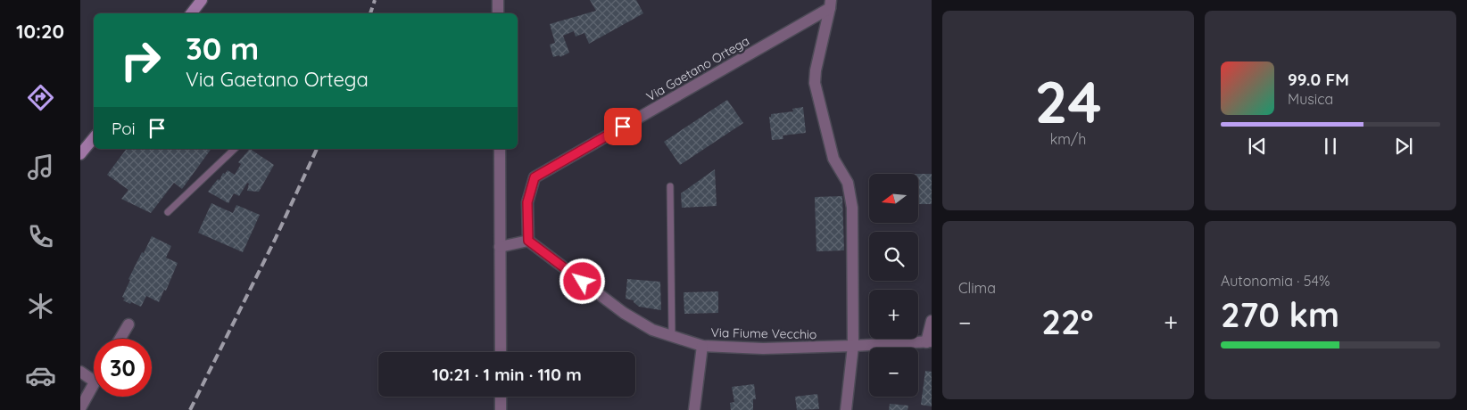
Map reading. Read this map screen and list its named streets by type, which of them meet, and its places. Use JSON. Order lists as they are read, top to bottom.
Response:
{
  "streets": {
    "street": ["Via Gaetano Ortega", "Via Fiume Vecchio"]
  },
  "crossings": [
    ["Via Gaetano Ortega", "Via Fiume Vecchio"]
  ],
  "north": "left",
  "page": {
    "tabs": "10:20",
    "tile": [
      ["24", "km/h"],
      "Clima",
      ["Autonomia · 54%", "270 km"]
    ],
    "turn": ["30 m", "Via Gaetano Ortega"],
    "song": ["99.0 FM", "Musica"],
    "then": "Poi",
    "map_buttons": ["+", "−"],
    "heat": ["−", "22°", "+"],
    "limit": "30",
    "trip": "10:21 · 1 min · 110 m"
  }
}
